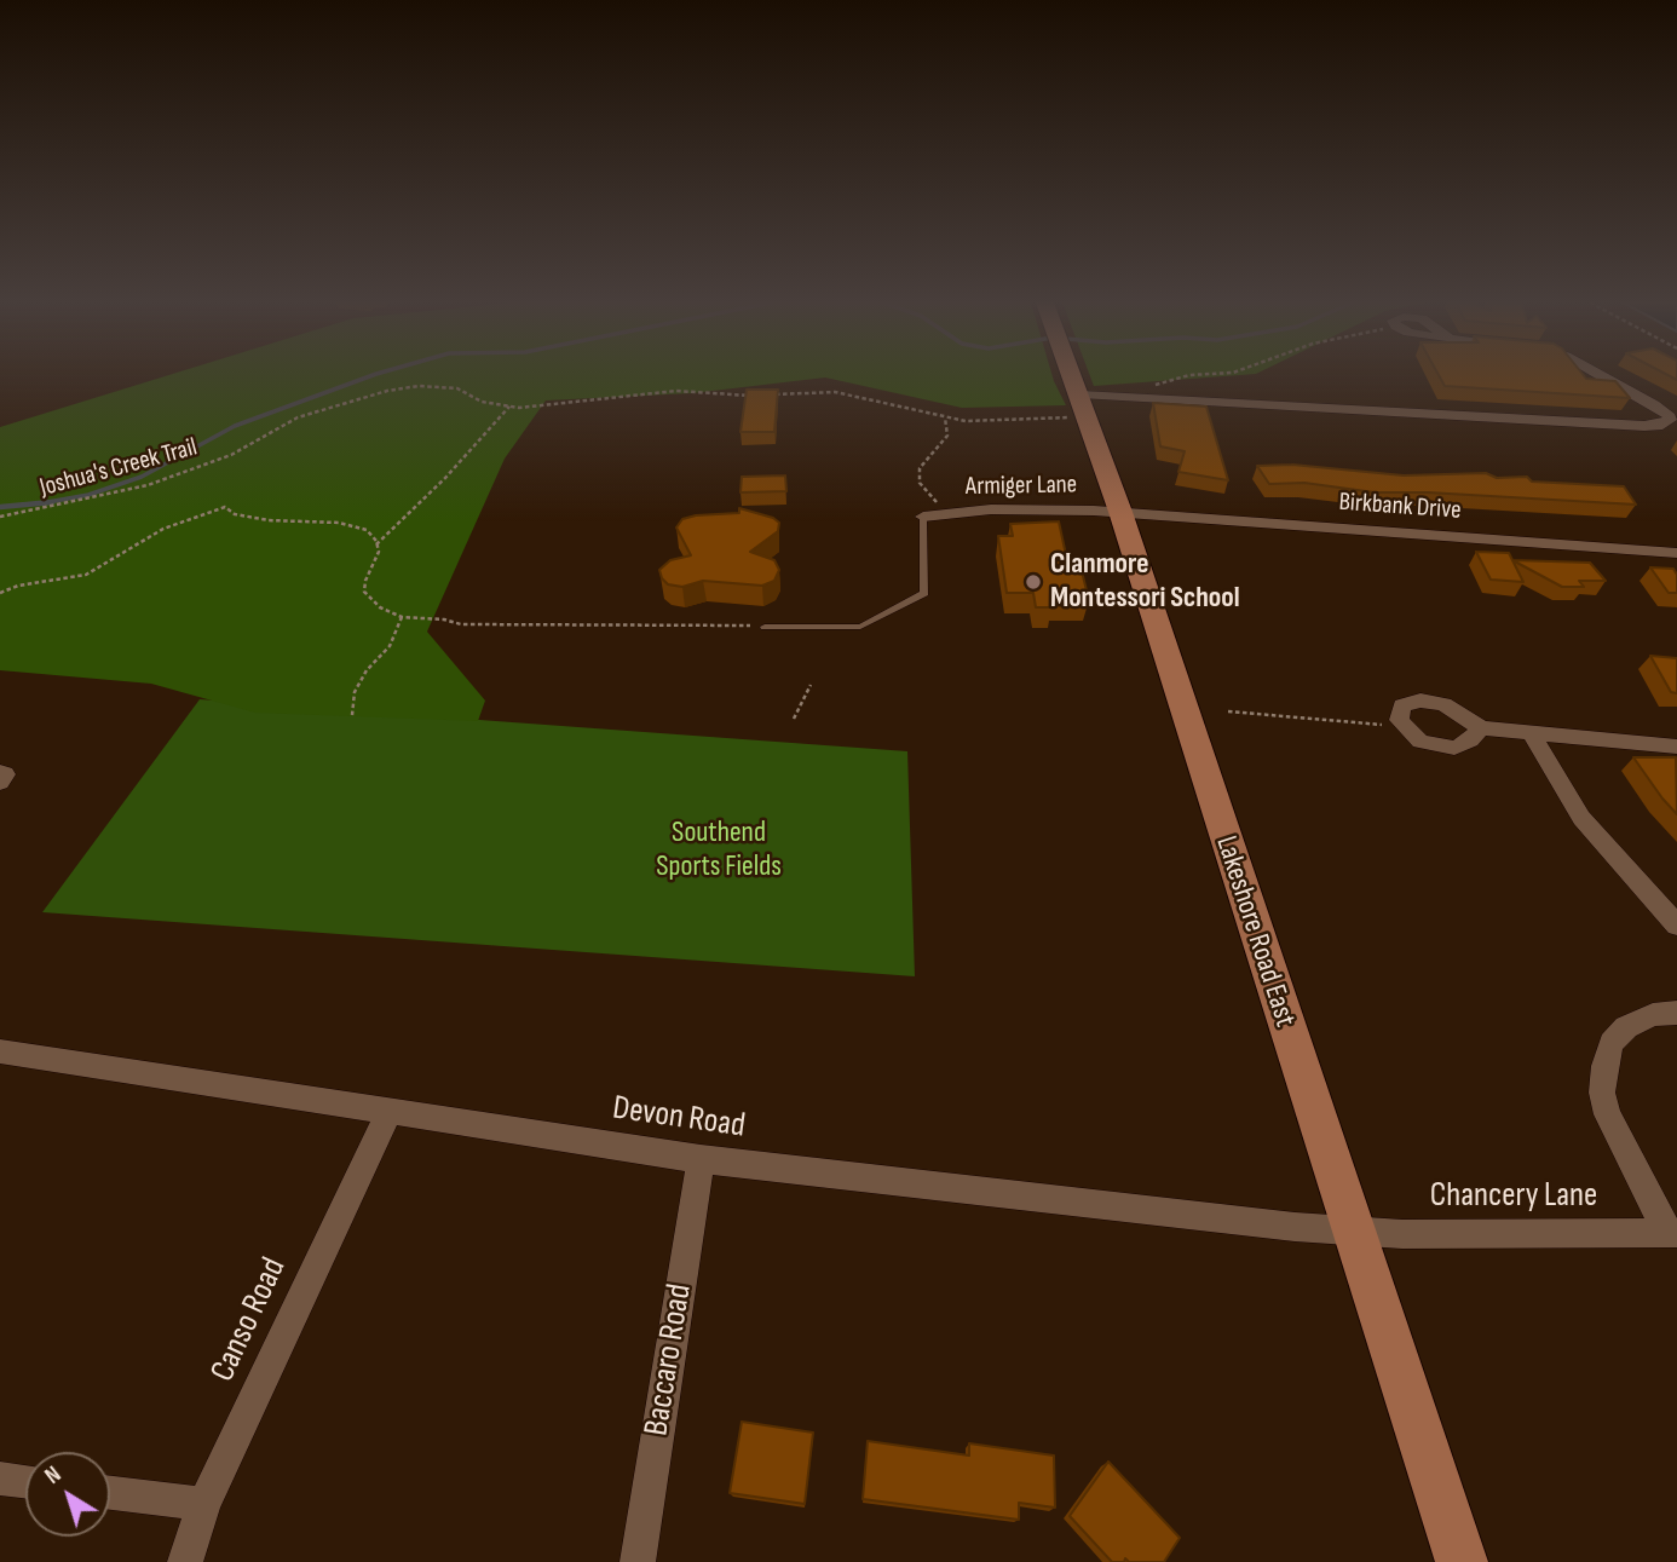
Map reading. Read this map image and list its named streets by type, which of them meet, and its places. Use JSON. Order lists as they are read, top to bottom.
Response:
{
  "streets": {
    "main road": ["Lakeshore Road East"],
    "street": [
      "Armiger Lane",
      "Birkbank Drive",
      "Devon Road",
      "Chancery Lane",
      "Canso Road",
      "Baccaro Road"
    ],
    "path": ["Joshua's Creek Trail"]
  },
  "crossings": [
    ["Joshua's Creek Trail", "Lakeshore Road East"],
    ["Armiger Lane", "Birkbank Drive"],
    ["Armiger Lane", "Lakeshore Road East"],
    ["Birkbank Drive", "Lakeshore Road East"],
    ["Lakeshore Road East", "Devon Road"],
    ["Lakeshore Road East", "Chancery Lane"],
    ["Devon Road", "Chancery Lane"],
    ["Devon Road", "Canso Road"],
    ["Devon Road", "Baccaro Road"]
  ],
  "parks": ["Southend Sports Fields"],
  "places": ["Clanmore Montessori School"],
  "north": "top left"
}
